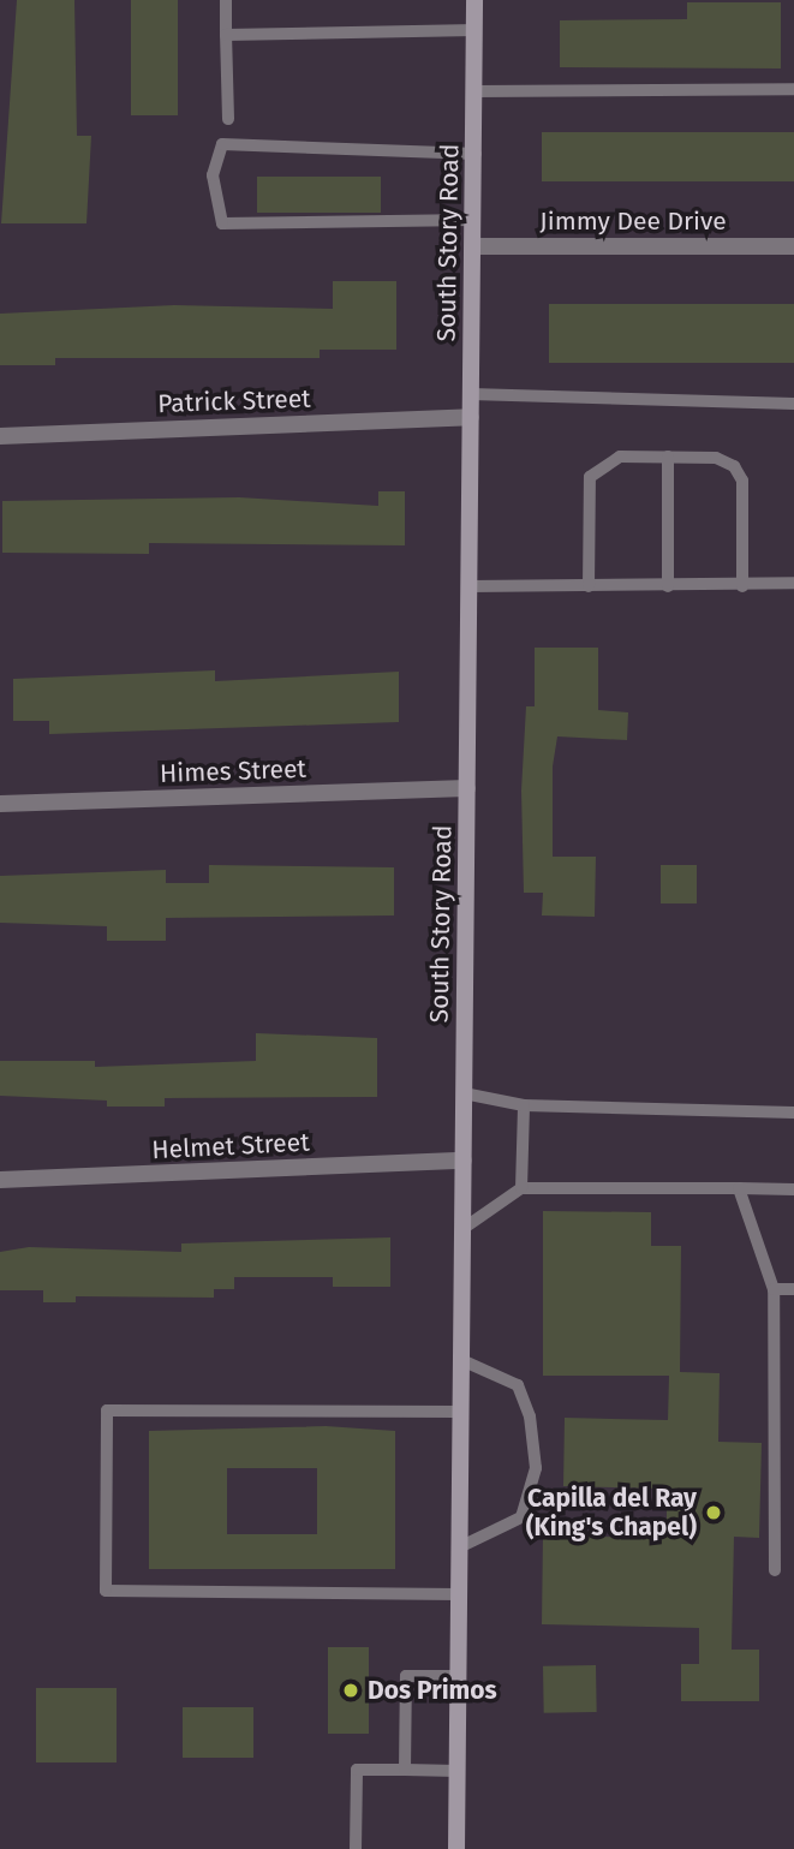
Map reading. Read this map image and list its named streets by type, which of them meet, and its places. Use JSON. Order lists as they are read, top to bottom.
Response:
{
  "streets": {
    "main road": ["South Story Road"],
    "street": [
      "Jimmy Dee Drive",
      "Patrick Street",
      "Himes Street",
      "Helmet Street"
    ]
  },
  "crossings": [
    ["Jimmy Dee Drive", "South Story Road"],
    ["South Story Road", "Patrick Street"],
    ["South Story Road", "Himes Street"],
    ["South Story Road", "Helmet Street"]
  ],
  "places": ["Capilla del Ray (King's Chapel)", "Dos Primos"]
}
